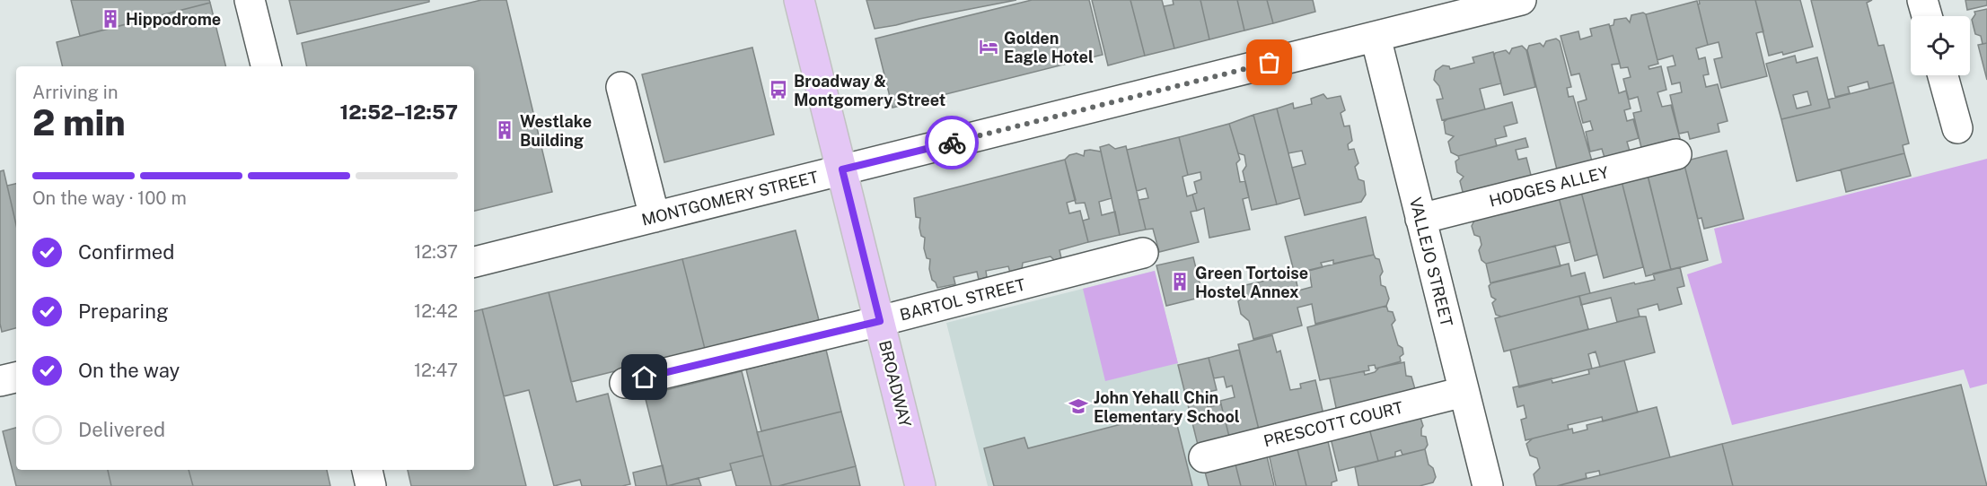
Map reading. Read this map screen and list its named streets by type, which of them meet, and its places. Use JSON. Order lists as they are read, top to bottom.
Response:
{
  "streets": {
    "main road": ["BROADWAY"],
    "street": [
      "HODGES ALLEY",
      "MONTGOMERY STREET",
      "VALLEJO STREET",
      "BARTOL STREET",
      "PRESCOTT COURT"
    ]
  },
  "crossings": [
    ["HODGES ALLEY", "VALLEJO STREET"],
    ["MONTGOMERY STREET", "VALLEJO STREET"],
    ["MONTGOMERY STREET", "BROADWAY"],
    ["VALLEJO STREET", "PRESCOTT COURT"],
    ["BARTOL STREET", "BROADWAY"]
  ],
  "places": {
    "building": ["Hippodrome", "Westlake Building", "Green Tortoise Hostel Annex"],
    "hotel": ["Golden Eagle Hotel"],
    "bus stop": ["Broadway & Montgomery Street"],
    "school or university": ["John Yehall Chin Elementary School"]
  },
  "page": {
    "heading": ["2 min", "Arriving in", "12:52–12:57"],
    "bar": "On the way · 100 m",
    "list": [
      ["Confirmed", "12:37"],
      ["Preparing", "12:42"],
      ["On the way", "12:47"],
      "Delivered"
    ]
  }
}
